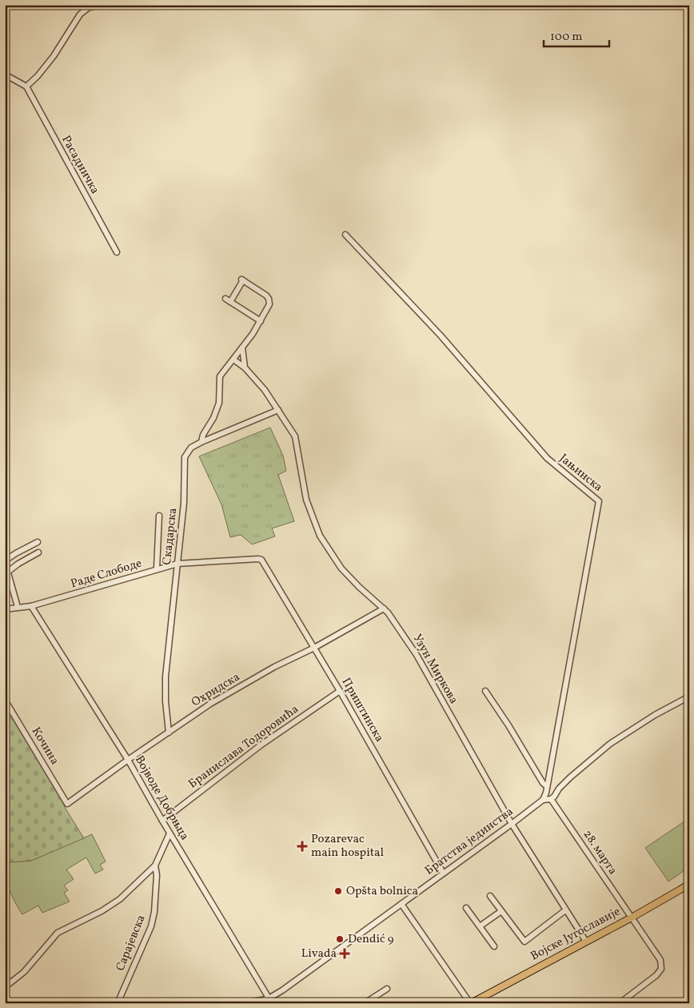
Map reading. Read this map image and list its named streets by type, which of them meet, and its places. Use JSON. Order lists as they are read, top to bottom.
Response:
{
  "streets": {
    "main road": ["Војске Југославије"],
    "street": [
      "Расадничка",
      "Јањинска",
      "Скадарска",
      "Раде Слободе",
      "Узун Миркова",
      "Охридска",
      "Приштинска",
      "Кочина",
      "Бранислава Тодоровића",
      "Војводе Добрњца",
      "Братства јединства",
      "28. марта",
      "Сарајевска"
    ]
  },
  "crossings": [
    ["Јањинска", "Братства јединства"],
    ["Скадарска", "Раде Слободе"],
    ["Скадарска", "Узун Миркова"],
    ["Скадарска", "Охридска"],
    ["Раде Слободе", "Приштинска"],
    ["Раде Слободе", "Војводе Добрњца"],
    ["Узун Миркова", "Охридска"],
    ["Узун Миркова", "Братства јединства"],
    ["Узун Миркова", "Војске Југославије"],
    ["Охридска", "Приштинска"],
    ["Охридска", "Кочина"],
    ["Охридска", "Војводе Добрњца"],
    ["Приштинска", "Бранислава Тодоровића"],
    ["Приштинска", "Братства јединства"],
    ["Бранислава Тодоровића", "Војводе Добрњца"],
    ["Војводе Добрњца", "Братства јединства"],
    ["28. марта", "Војске Југославије"]
  ],
  "places": {
    "health": ["Pozarevac main hospital", "Livada"],
    "other": ["Opšta bolnica", "Dendić 9"]
  },
  "scale_bar": "100 m"
}
